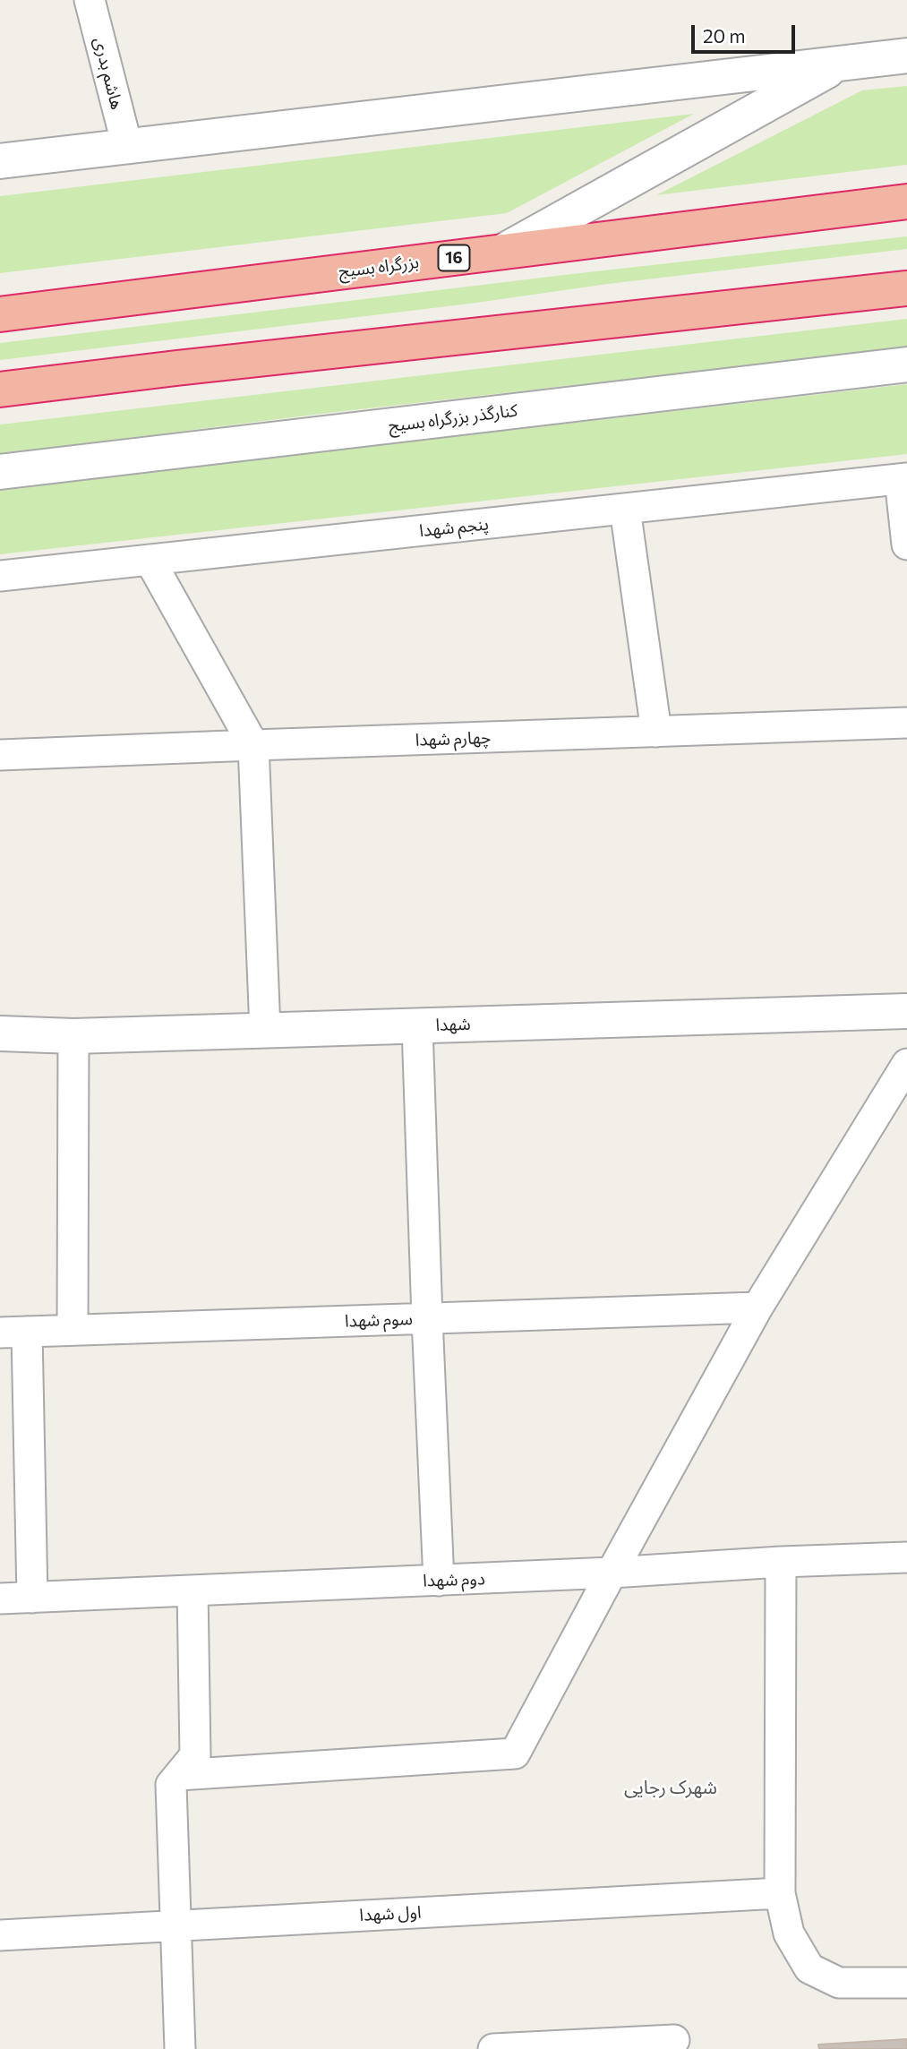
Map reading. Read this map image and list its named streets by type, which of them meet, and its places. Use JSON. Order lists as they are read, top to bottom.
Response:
{
  "streets": {
    "highway": ["16", "بزرگراه بسیج"],
    "street": [
      "هاشم بدری",
      "کنارگذر بزرگراه بسیج",
      "پنجم شهدا",
      "چهارم شهدا",
      "شهدا",
      "سوم شهدا",
      "دوم شهدا",
      "اول شهدا"
    ]
  },
  "districts": ["شهرک رجایی"],
  "scale_bar": "20 m"
}
